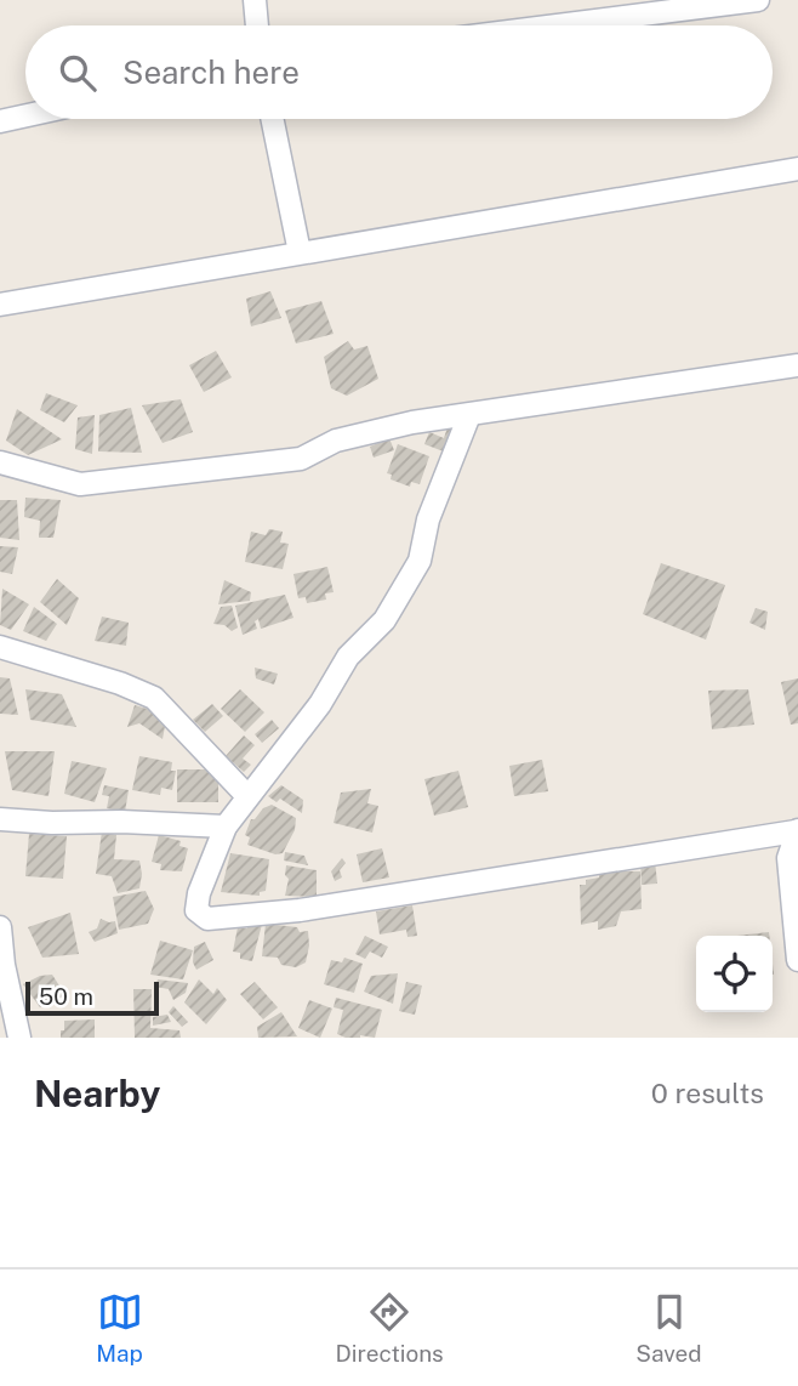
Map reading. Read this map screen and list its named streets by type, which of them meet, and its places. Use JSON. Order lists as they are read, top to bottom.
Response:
{
  "scale_bar": "50 m",
  "page": {
    "search": "Search here",
    "scale": "50 m",
    "heading": ["Nearby", "0 results"],
    "nav": ["Map", "Directions", "Saved"]
  }
}
